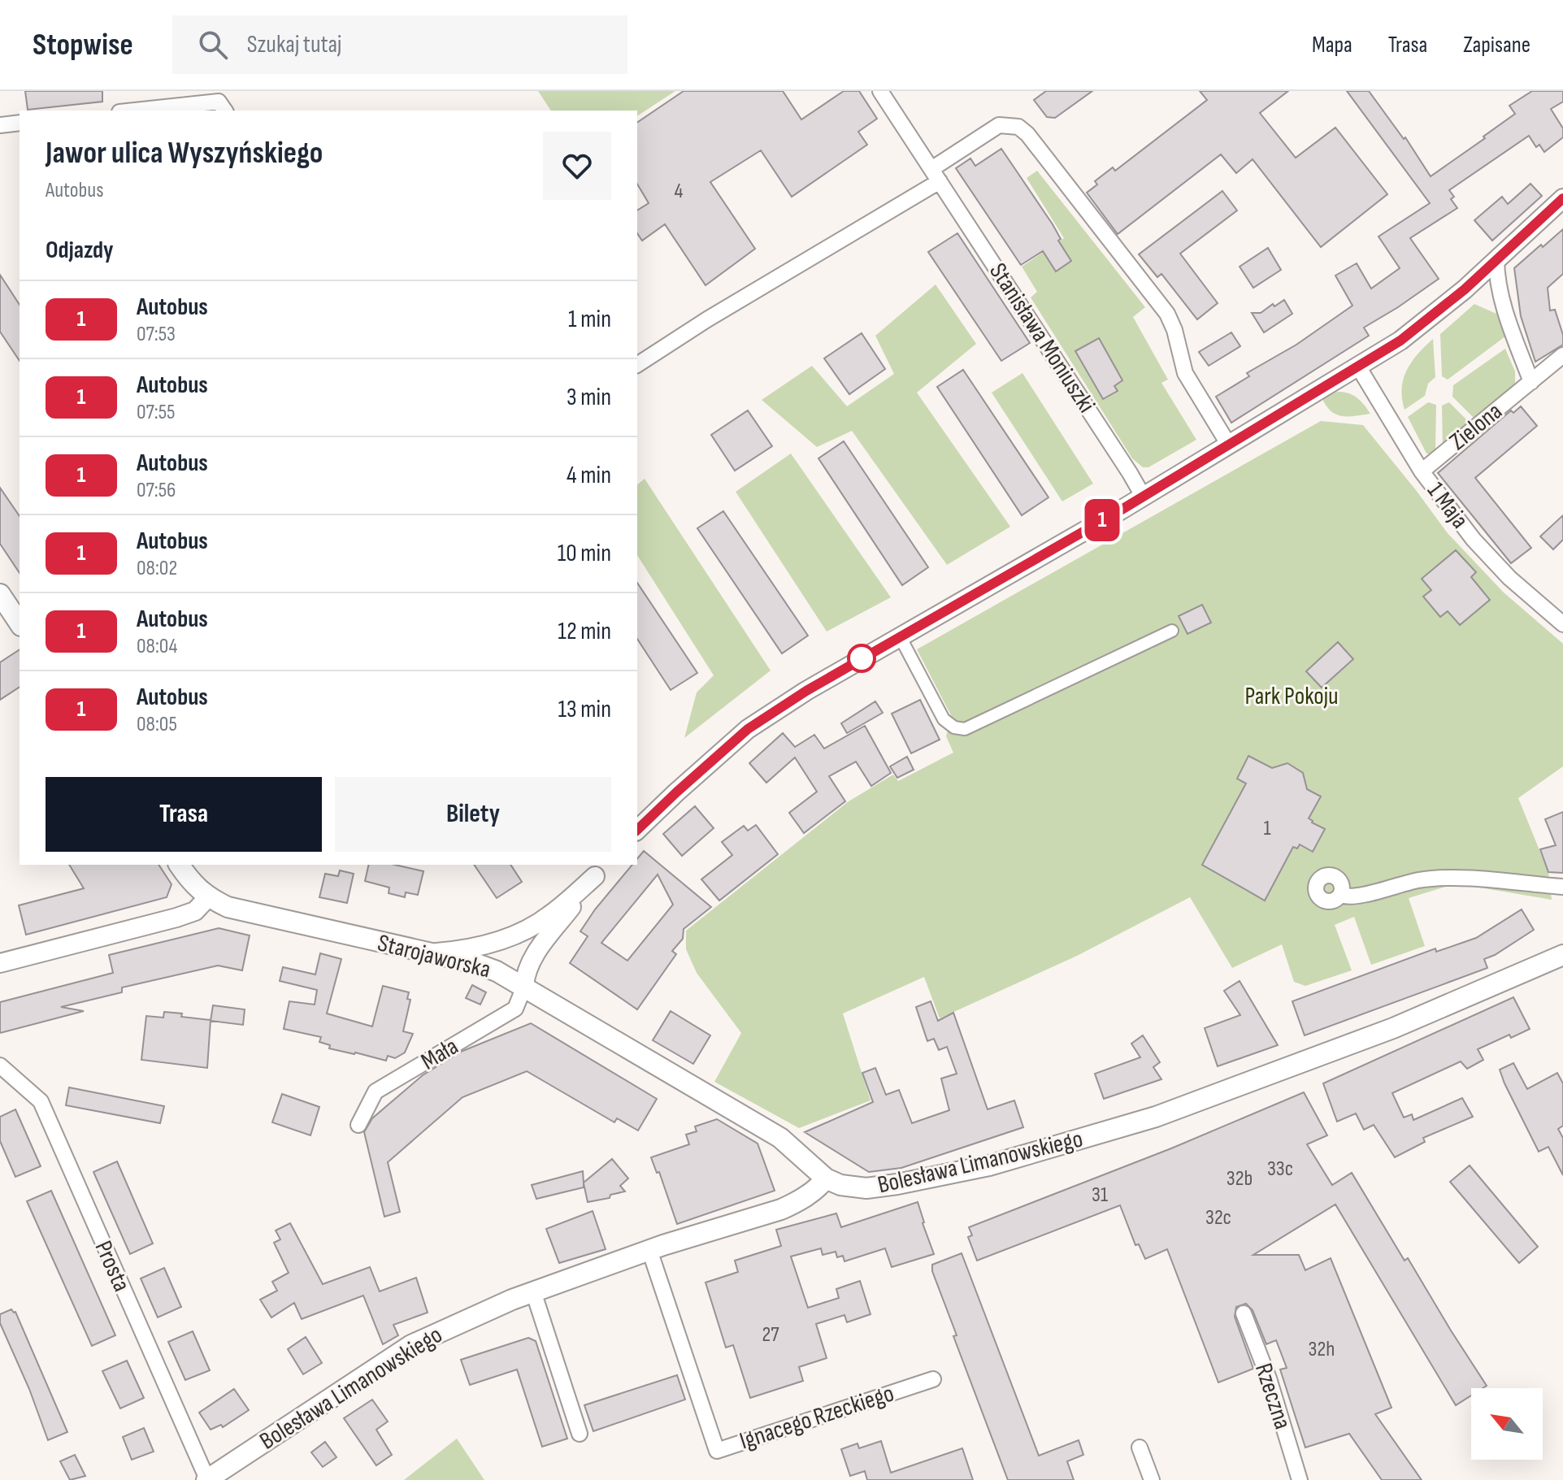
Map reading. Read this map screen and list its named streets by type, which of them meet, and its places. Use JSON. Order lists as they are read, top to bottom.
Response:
{
  "streets": {
    "main road": ["Starojaworska", "Bolesława Limanowskiego"],
    "street": [
      "Stanisława Moniuszki",
      "Zielona",
      "1 Maja",
      "Mała",
      "Prosta",
      "Rzeczna",
      "Ignacego Rzeckiego"
    ]
  },
  "crossings": [
    ["Zielona", "1 Maja"],
    ["Starojaworska", "Mała"],
    ["Starojaworska", "Bolesława Limanowskiego"],
    ["Bolesława Limanowskiego", "Prosta"],
    ["Bolesława Limanowskiego", "Ignacego Rzeckiego"]
  ],
  "parks": ["Park Pokoju"],
  "lines": ["bus line 1"],
  "house_numbers": [
    "4",
    "1",
    "33c",
    "32b",
    "31",
    "32c",
    "27",
    "32h"
  ],
  "north": "top left",
  "page": {
    "header": "Stopwise",
    "search": "Szukaj tutaj",
    "nav": ["Mapa", "Trasa", "Zapisane"],
    "on_map": "1",
    "heading": [
      ["Jawor ulica Wyszyńskiego", "Autobus"],
      "Odjazdy"
    ],
    "list": [
      {
        "mark": "1",
        "name": "Autobus",
        "note": "07:53",
        "value": "1 min"
      },
      {
        "mark": "1",
        "name": "Autobus",
        "note": "07:55",
        "value": "3 min"
      },
      {
        "mark": "1",
        "name": "Autobus",
        "note": "07:56",
        "value": "4 min"
      },
      {
        "mark": "1",
        "name": "Autobus",
        "note": "08:02",
        "value": "10 min"
      },
      {
        "mark": "1",
        "name": "Autobus",
        "note": "08:04",
        "value": "12 min"
      },
      {
        "mark": "1",
        "name": "Autobus",
        "note": "08:05",
        "value": "13 min"
      }
    ],
    "buttons": ["Trasa", "Bilety"]
  }
}
